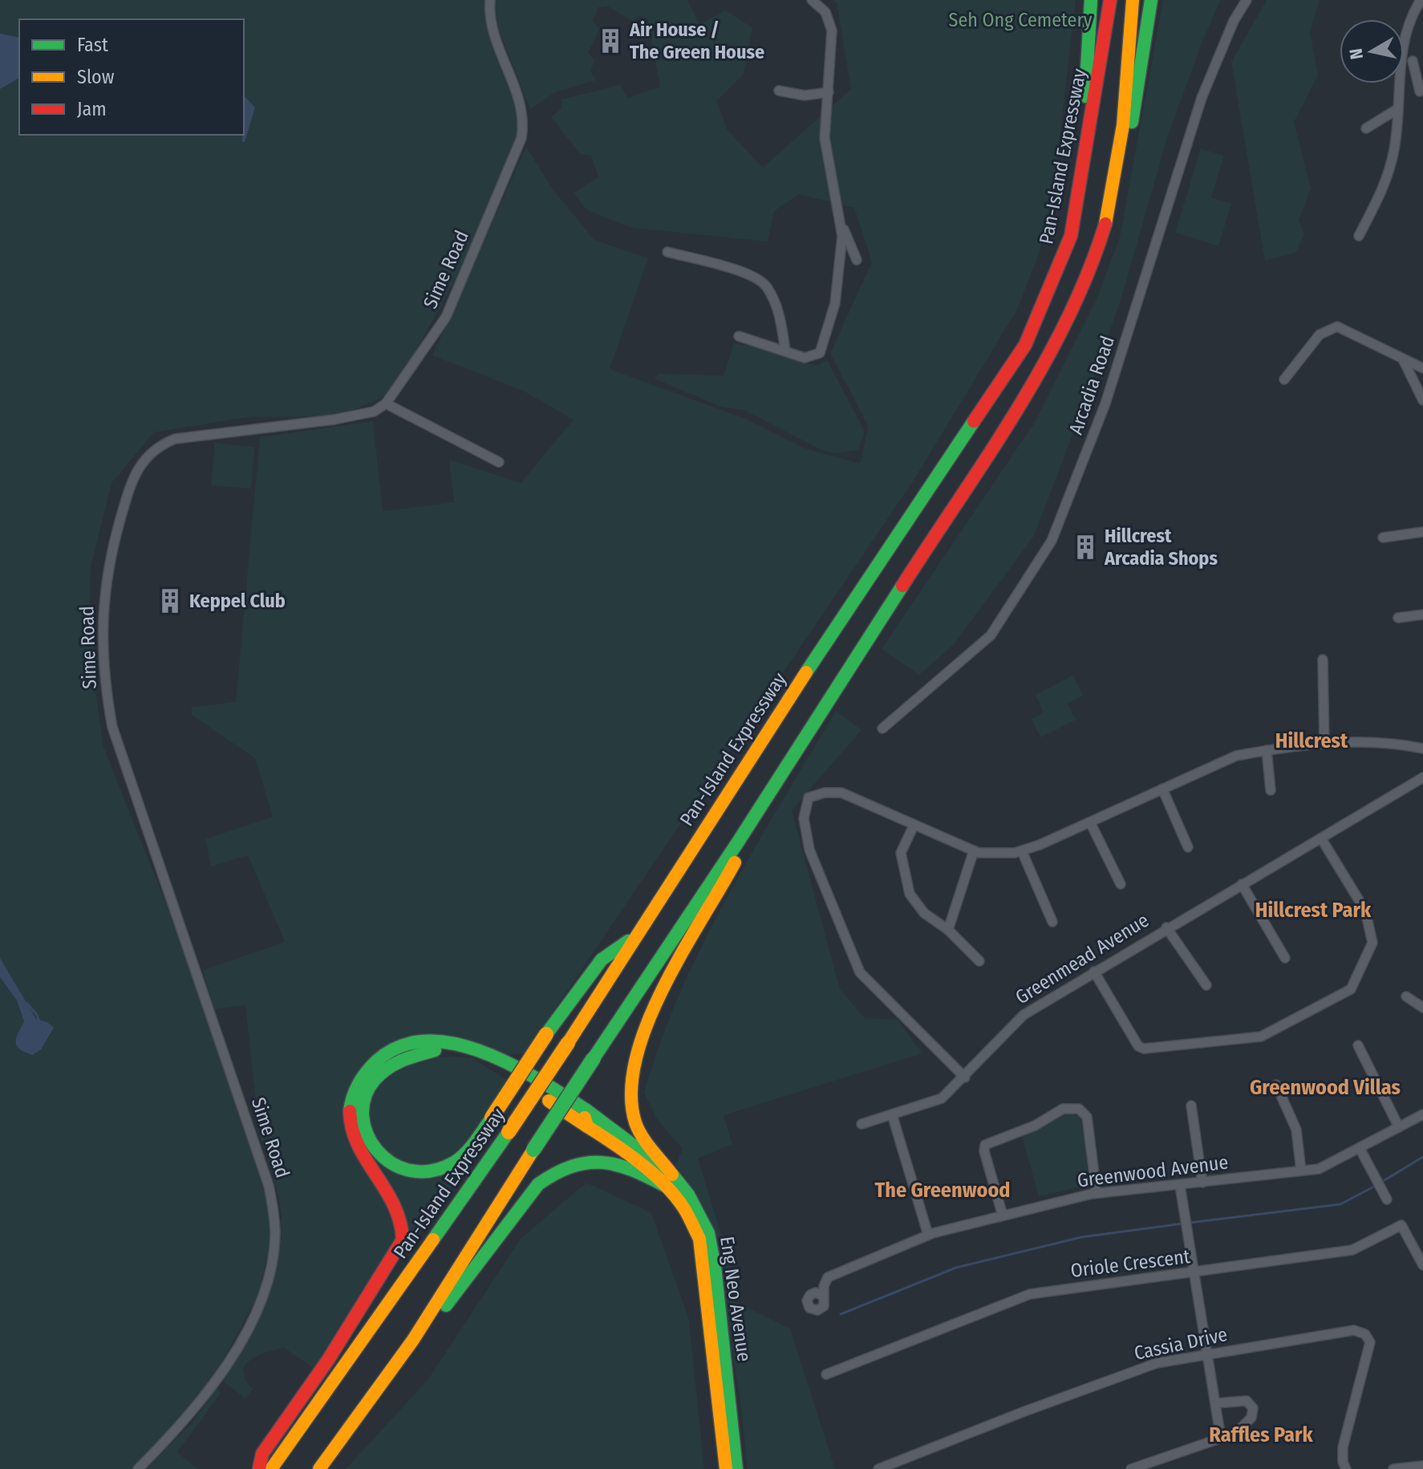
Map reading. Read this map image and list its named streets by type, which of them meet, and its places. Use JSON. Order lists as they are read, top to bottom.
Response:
{
  "streets": {
    "main road": ["Pan-Island Expressway", "Eng Neo Avenue"],
    "street": [
      "Sime Road",
      "Arcadia Road",
      "Greenmead Avenue",
      "Greenwood Avenue",
      "Oriole Crescent",
      "Cassia Drive"
    ]
  },
  "crossings": [
    ["Pan-Island Expressway", "Eng Neo Avenue"]
  ],
  "districts": [
    "Hillcrest",
    "Hillcrest Park",
    "Greenwood Villas",
    "The Greenwood",
    "Raffles Park"
  ],
  "parks": ["Seh Ong Cemetery"],
  "places": {
    "building": ["Air House / The Green House", "Hillcrest Arcadia Shops", "Keppel Club"]
  },
  "legend": ["Fast", "Slow", "Jam"],
  "north": "left"
}
